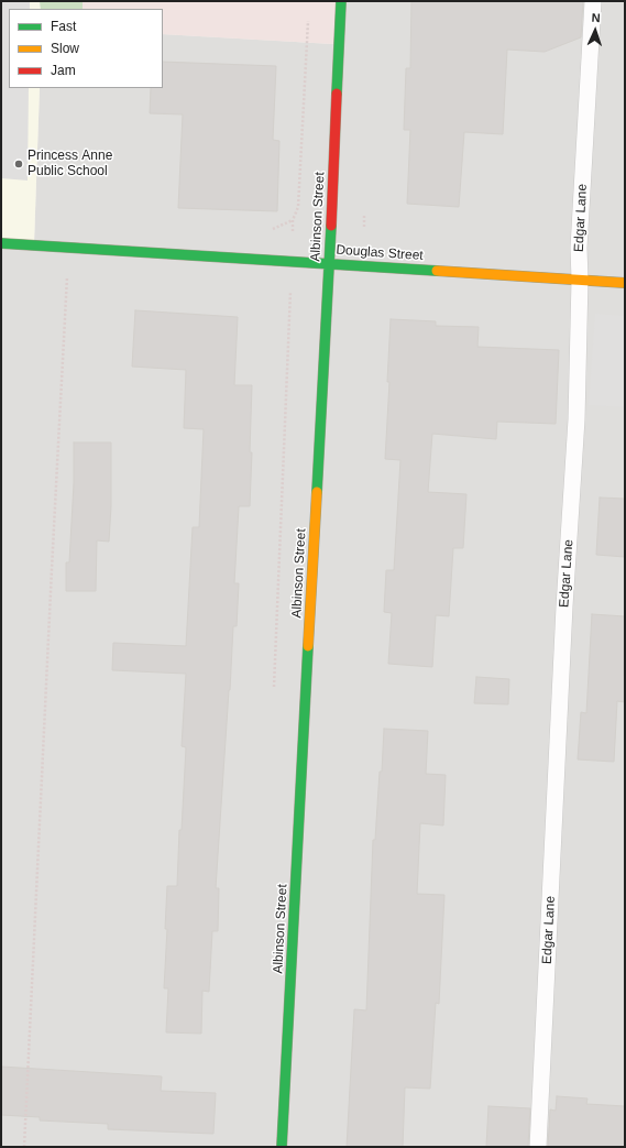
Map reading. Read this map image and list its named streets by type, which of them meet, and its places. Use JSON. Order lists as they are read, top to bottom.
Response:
{
  "streets": {
    "street": ["Albinson Street", "Douglas Street"],
    "lane": ["Edgar Lane"]
  },
  "crossings": [
    ["Albinson Street", "Douglas Street"],
    ["Edgar Lane", "Douglas Street"]
  ],
  "places": ["Princess Anne Public School"],
  "legend": ["Fast", "Slow", "Jam"],
  "north": "top"
}
